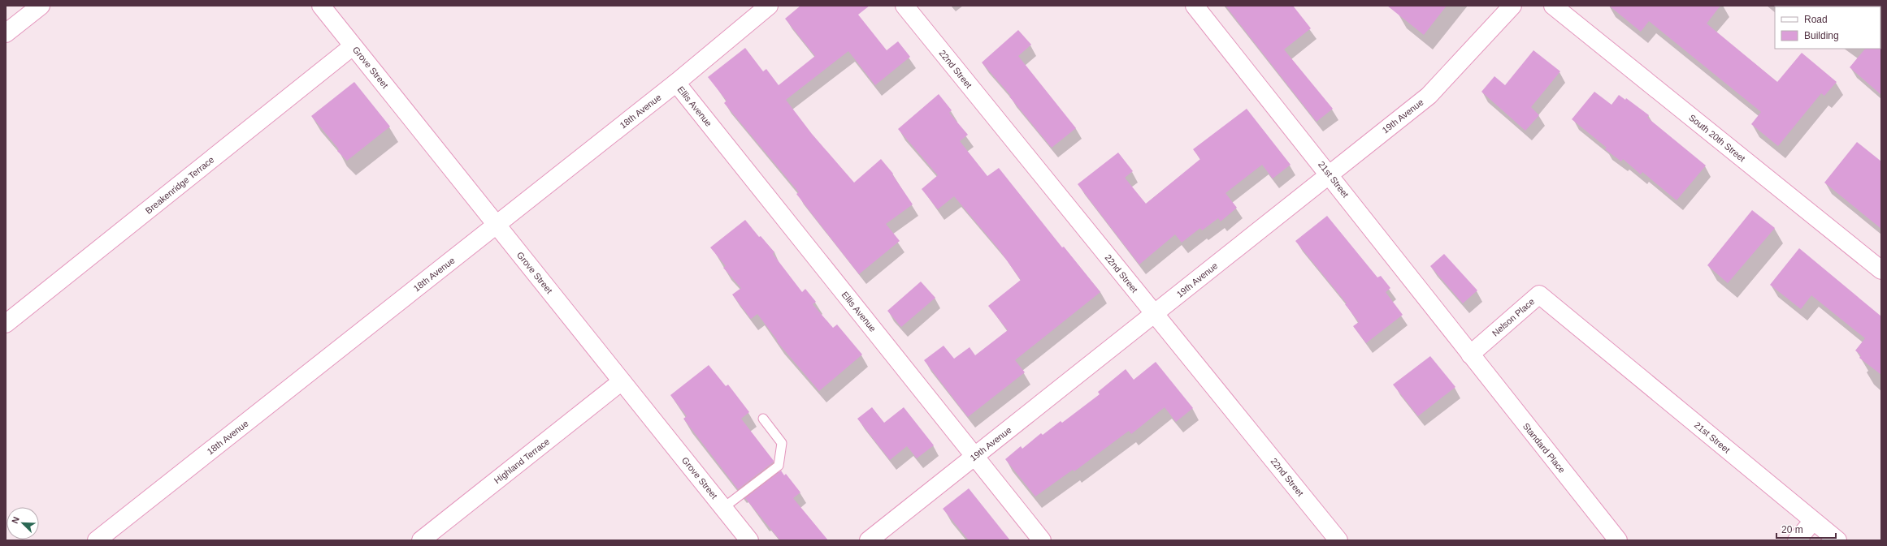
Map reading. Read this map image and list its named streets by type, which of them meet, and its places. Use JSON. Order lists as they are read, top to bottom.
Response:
{
  "streets": {
    "street": [
      "Grove Street",
      "22nd Street",
      "Ellis Avenue",
      "18th Avenue",
      "19th Avenue",
      "South 20th Street",
      "21st Street",
      "Breakenridge Terrace",
      "Nelson Place",
      "Standard Place",
      "Highland Terrace"
    ]
  },
  "crossings": [
    ["Grove Street", "18th Avenue"],
    ["Grove Street", "Breakenridge Terrace"],
    ["Grove Street", "Highland Terrace"],
    ["22nd Street", "19th Avenue"],
    ["Ellis Avenue", "18th Avenue"],
    ["Ellis Avenue", "19th Avenue"],
    ["19th Avenue", "21st Street"],
    ["21st Street", "Nelson Place"],
    ["21st Street", "Standard Place"],
    ["Nelson Place", "Standard Place"]
  ],
  "legend": ["Road", "Building"],
  "scale_bar": "20 m",
  "north": "top left"
}
